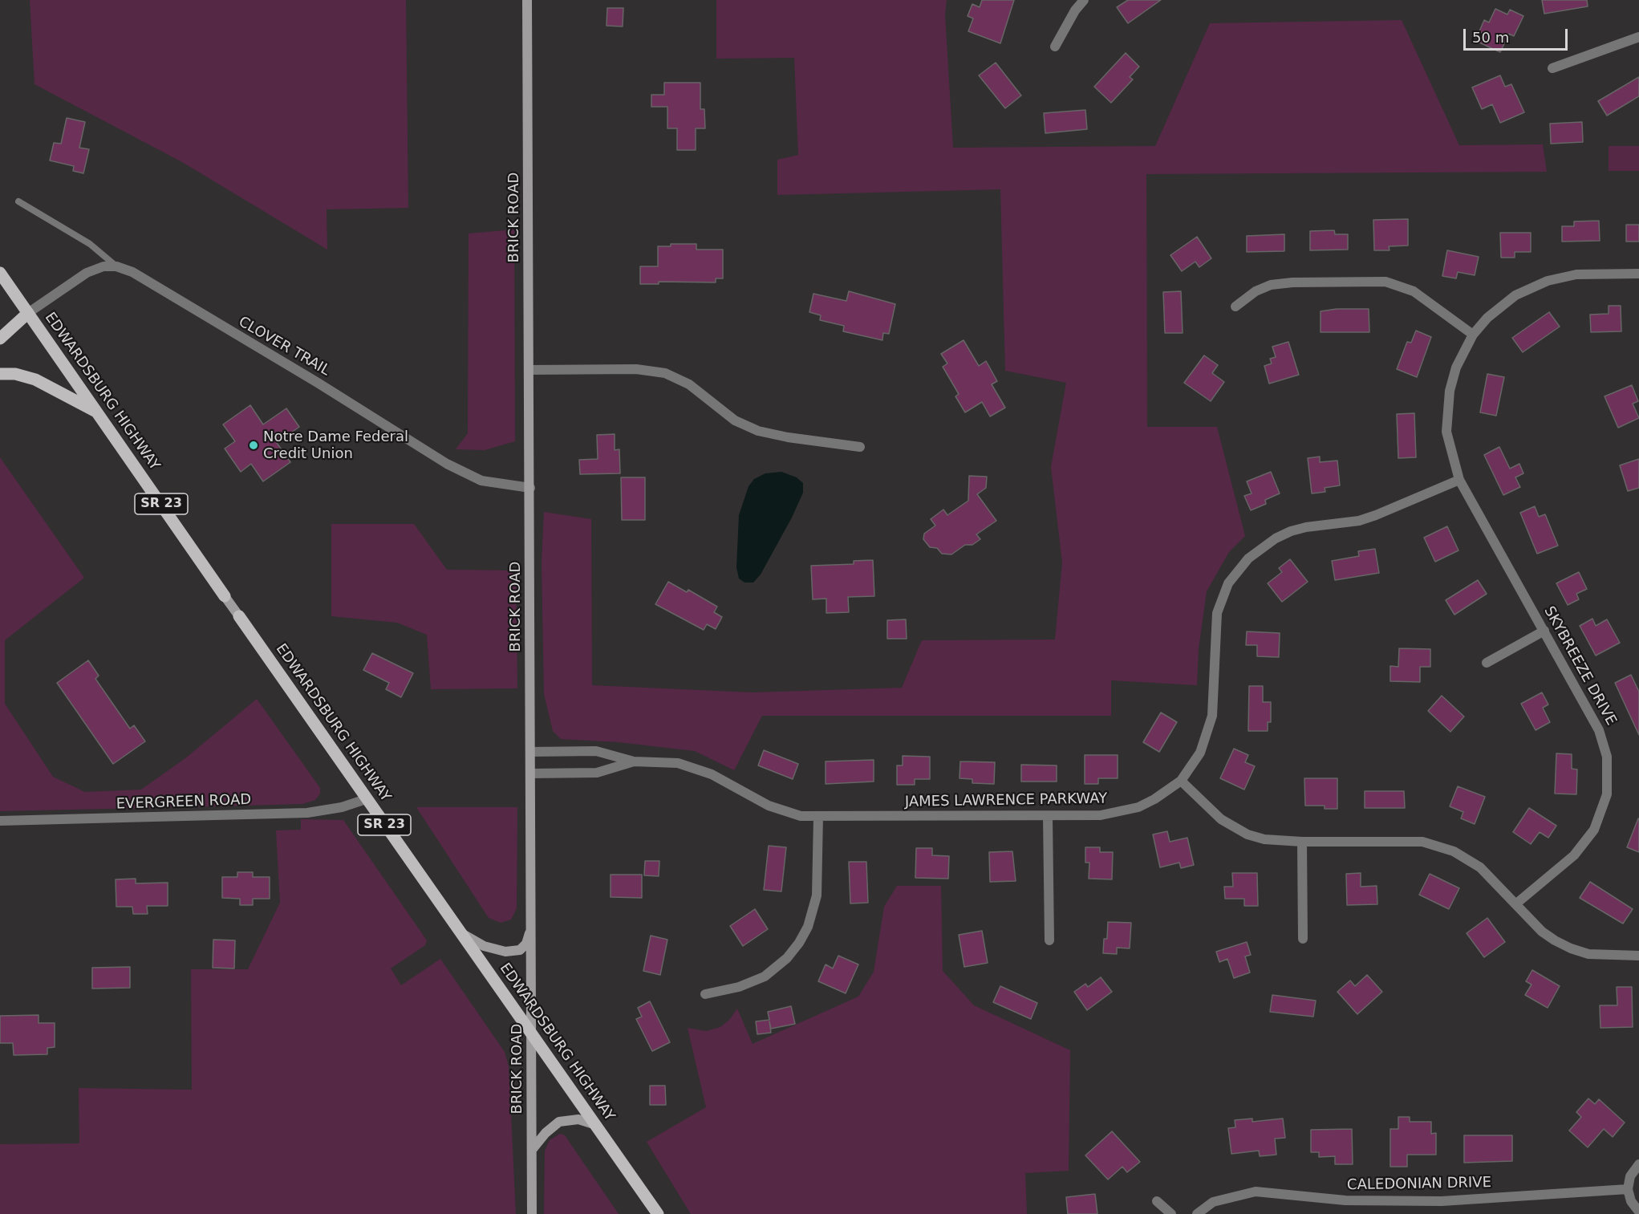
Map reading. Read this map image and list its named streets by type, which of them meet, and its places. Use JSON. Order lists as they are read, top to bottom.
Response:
{
  "streets": {
    "main road": ["EDWARDSBURG HIGHWAY", "SR 23"],
    "street": [
      "BRICK ROAD",
      "CLOVER TRAIL",
      "SKYBREEZE DRIVE",
      "JAMES LAWRENCE PARKWAY",
      "EVERGREEN ROAD",
      "CALEDONIAN DRIVE"
    ]
  },
  "crossings": [
    ["BRICK ROAD", "CLOVER TRAIL"],
    ["BRICK ROAD", "EDWARDSBURG HIGHWAY"],
    ["BRICK ROAD", "JAMES LAWRENCE PARKWAY"],
    ["EDWARDSBURG HIGHWAY", "EVERGREEN ROAD"]
  ],
  "places": ["Notre Dame Federal Credit Union"],
  "scale_bar": "50 m"
}
